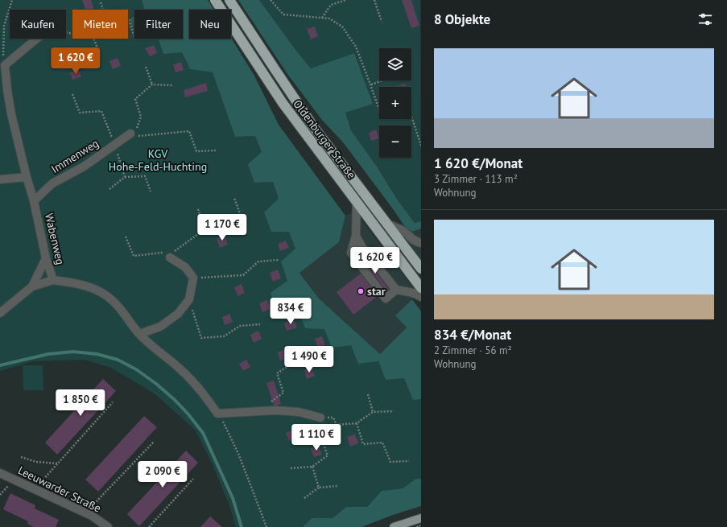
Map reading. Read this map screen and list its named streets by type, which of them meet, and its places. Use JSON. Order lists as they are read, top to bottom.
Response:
{
  "streets": {
    "highway": ["Oldenburger Straße"],
    "street": ["Immenweg", "Wabenweg", "Leeuwarder Straße"]
  },
  "crossings": [
    ["Immenweg", "Wabenweg"]
  ],
  "parks": ["KGV Hohe-Feld-Huchting"],
  "places": ["star"],
  "page": {
    "heading": "8 Objekte",
    "chip": [
      "Kaufen",
      "Mieten",
      "Filter",
      "Neu"
    ],
    "list": [
      {
        "name": "1 620 €/Monat",
        "note": "3 Zimmer · 113 m² · Wohnung"
      },
      {
        "name": "834 €/Monat",
        "note": "2 Zimmer · 56 m² · Wohnung"
      }
    ],
    "price": [
      "1 620 €",
      "1 170 €",
      "1 620 €",
      "834 €",
      "1 490 €",
      "1 850 €",
      "1 110 €",
      "2 090 €"
    ],
    "map_buttons": ["+", "−"]
  }
}
